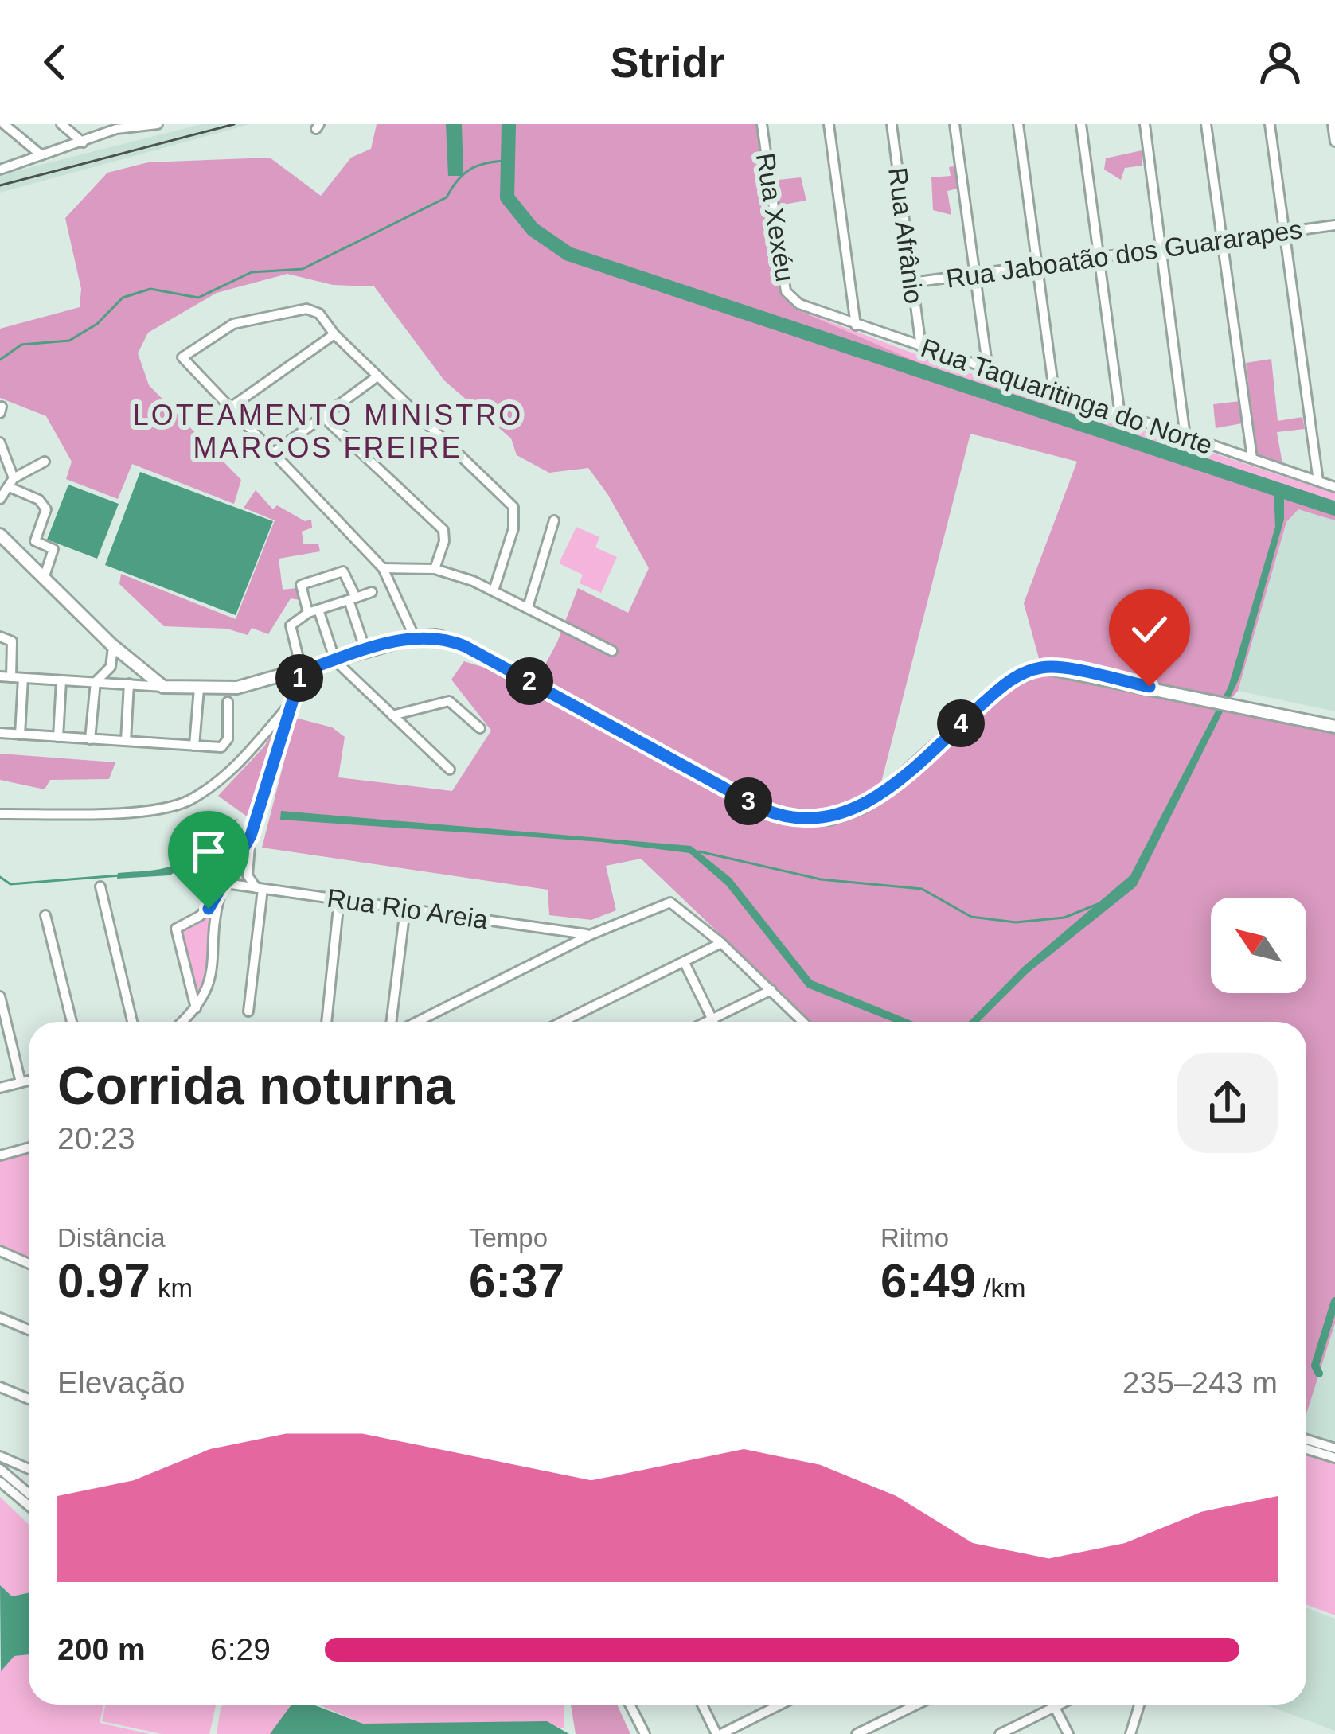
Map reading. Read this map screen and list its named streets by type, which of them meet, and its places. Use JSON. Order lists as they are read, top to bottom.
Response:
{
  "streets": {
    "street": [
      "Rua Xexéu",
      "Rua Afrânio",
      "Rua Jaboatão dos Guararapes",
      "Rua Taquaritinga do Norte",
      "Rua Rio Areia"
    ]
  },
  "crossings": [
    ["Rua Xexéu", "Rua Taquaritinga do Norte"],
    ["Rua Afrânio", "Rua Jaboatão dos Guararapes"],
    ["Rua Afrânio", "Rua Taquaritinga do Norte"]
  ],
  "districts": ["LOTEAMENTO MINISTRO MARCOS FREIRE"],
  "north": "top left",
  "page": {
    "header": "Stridr",
    "pins": [
      "1",
      "2",
      "4",
      "3"
    ],
    "heading": ["Corrida noturna", "20:23"],
    "stats": [
      ["Distância", "0.97 km"],
      ["Tempo", "6:37"],
      ["Ritmo", "6:49 /km"]
    ],
    "chart": ["Elevação", "235–243 m"],
    "list": [
      {
        "name": "200 m",
        "note": "6:29"
      }
    ]
  }
}
